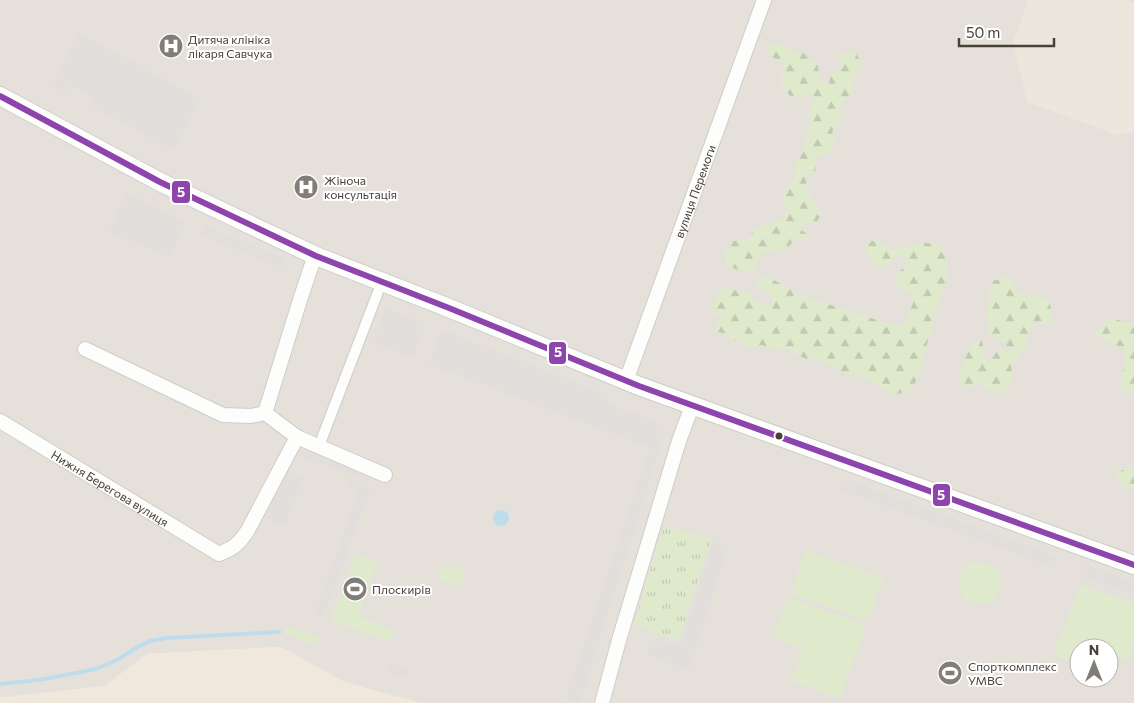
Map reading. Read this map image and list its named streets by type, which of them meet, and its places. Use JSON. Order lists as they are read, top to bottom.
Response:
{
  "streets": {
    "street": ["вулиця Перемоги", "Нижня Берегова вулиця"]
  },
  "places": {
    "hospital": ["Дитяча клініка лікаря Савчука", "Жіноча консультація"],
    "sports": ["Плоскирів", "Спорткомплекс УМВС"]
  },
  "lines": ["transit line 5"],
  "scale_bar": "50 m",
  "north": "top"
}
